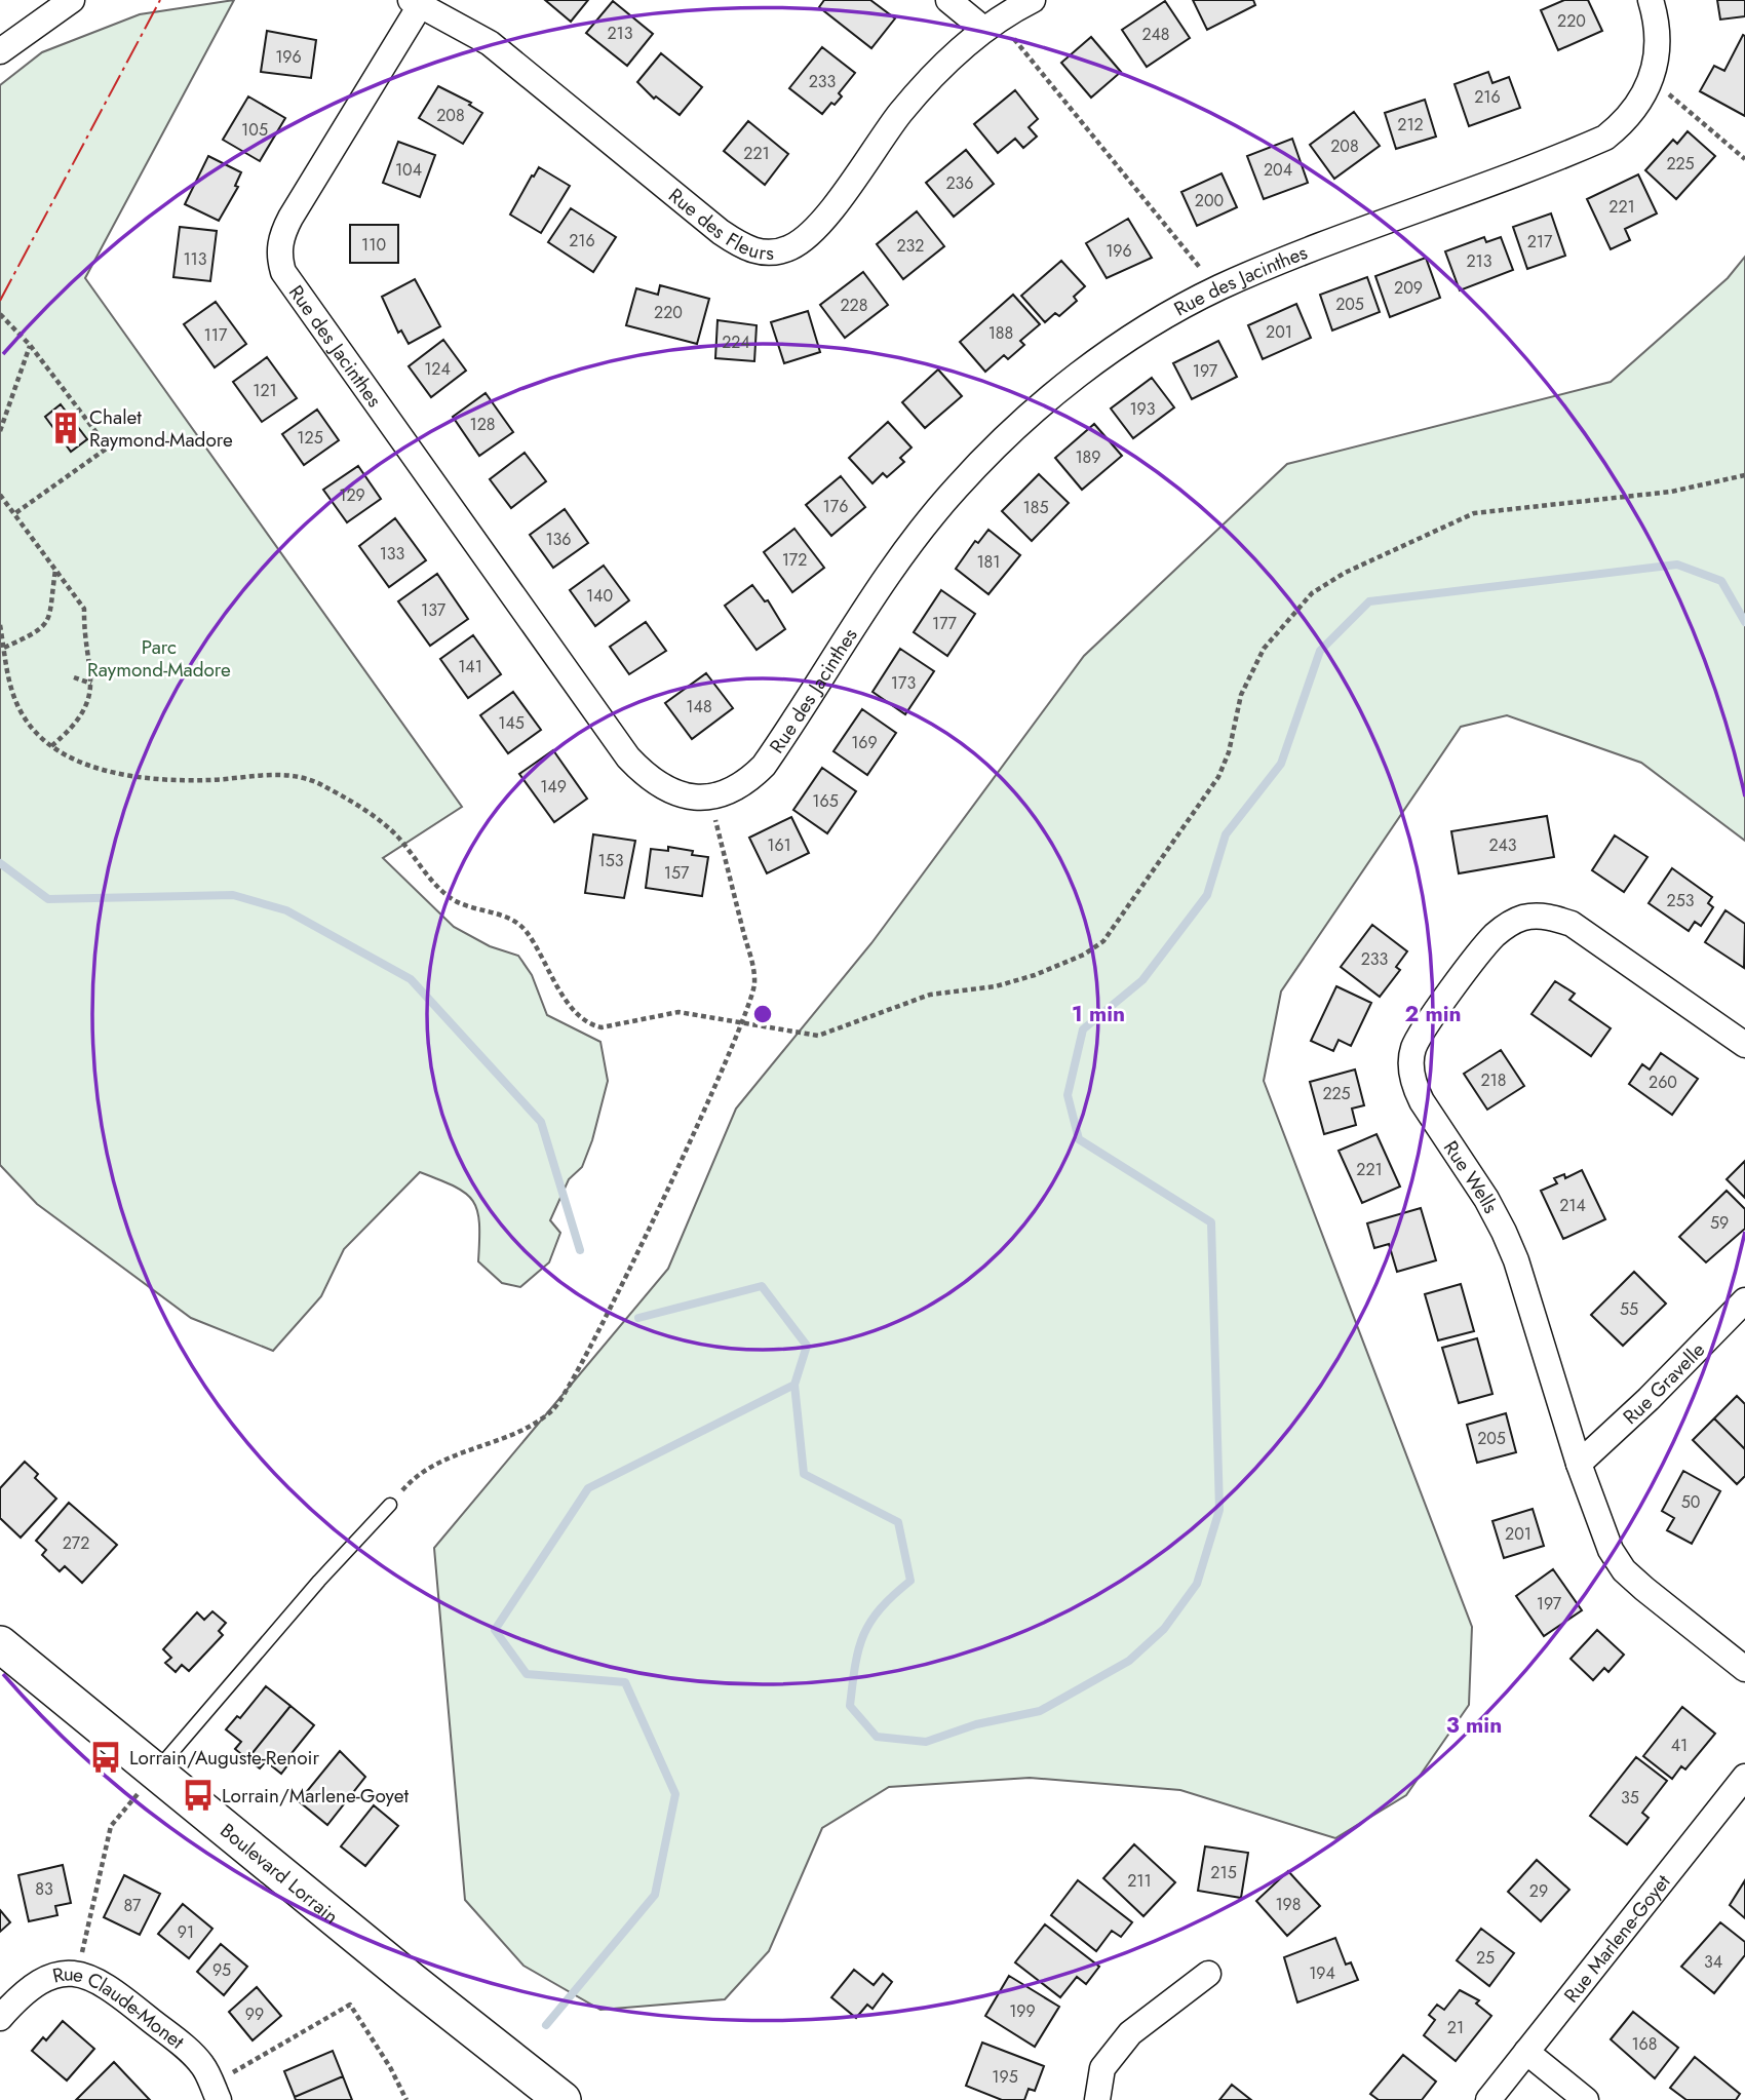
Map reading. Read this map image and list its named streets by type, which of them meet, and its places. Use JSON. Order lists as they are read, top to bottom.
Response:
{
  "streets": {
    "main road": ["Boulevard Lorrain"],
    "street": [
      "Rue des Fleurs",
      "Rue des Jacinthes",
      "Rue Wells",
      "Rue Gravelle",
      "Rue Marlene-Goyet",
      "Rue Claude-Monet"
    ]
  },
  "crossings": [
    ["Rue des Fleurs", "Rue des Jacinthes"],
    ["Rue Wells", "Rue Gravelle"]
  ],
  "parks": ["Parc Raymond-Madore"],
  "places": {
    "building": ["Chalet Raymond-Madore"],
    "bus stop": ["Lorrain/Auguste-Renoir", "Lorrain/Marlene-Goyet"]
  },
  "house_numbers": [
    "220",
    "213",
    "248",
    "196",
    "233",
    "216",
    "208",
    "212",
    "105",
    "208",
    "221",
    "225",
    "104",
    "204",
    "236",
    "200",
    "221",
    "216",
    "217",
    "110",
    "232",
    "196",
    "113",
    "213",
    "209",
    "205",
    "228",
    "220",
    "201",
    "188",
    "117",
    "224",
    "124",
    "197",
    "121",
    "193",
    "128",
    "125",
    "189",
    "129",
    "176",
    "185",
    "136",
    "133",
    "172",
    "181",
    "140",
    "137",
    "177",
    "141",
    "173",
    "148",
    "145",
    "169",
    "149",
    "165",
    "161",
    "243",
    "153",
    "157",
    "253",
    "233",
    "218",
    "260",
    "225",
    "221",
    "214",
    "59",
    "55",
    "205",
    "50",
    "201",
    "272",
    "197",
    "41",
    "35",
    "215",
    "211",
    "83",
    "29",
    "198",
    "87",
    "91",
    "25",
    "34",
    "95",
    "194",
    "199",
    "99",
    "21",
    "168",
    "195"
  ],
  "rings": ["1 min", "2 min", "3 min"]
}
